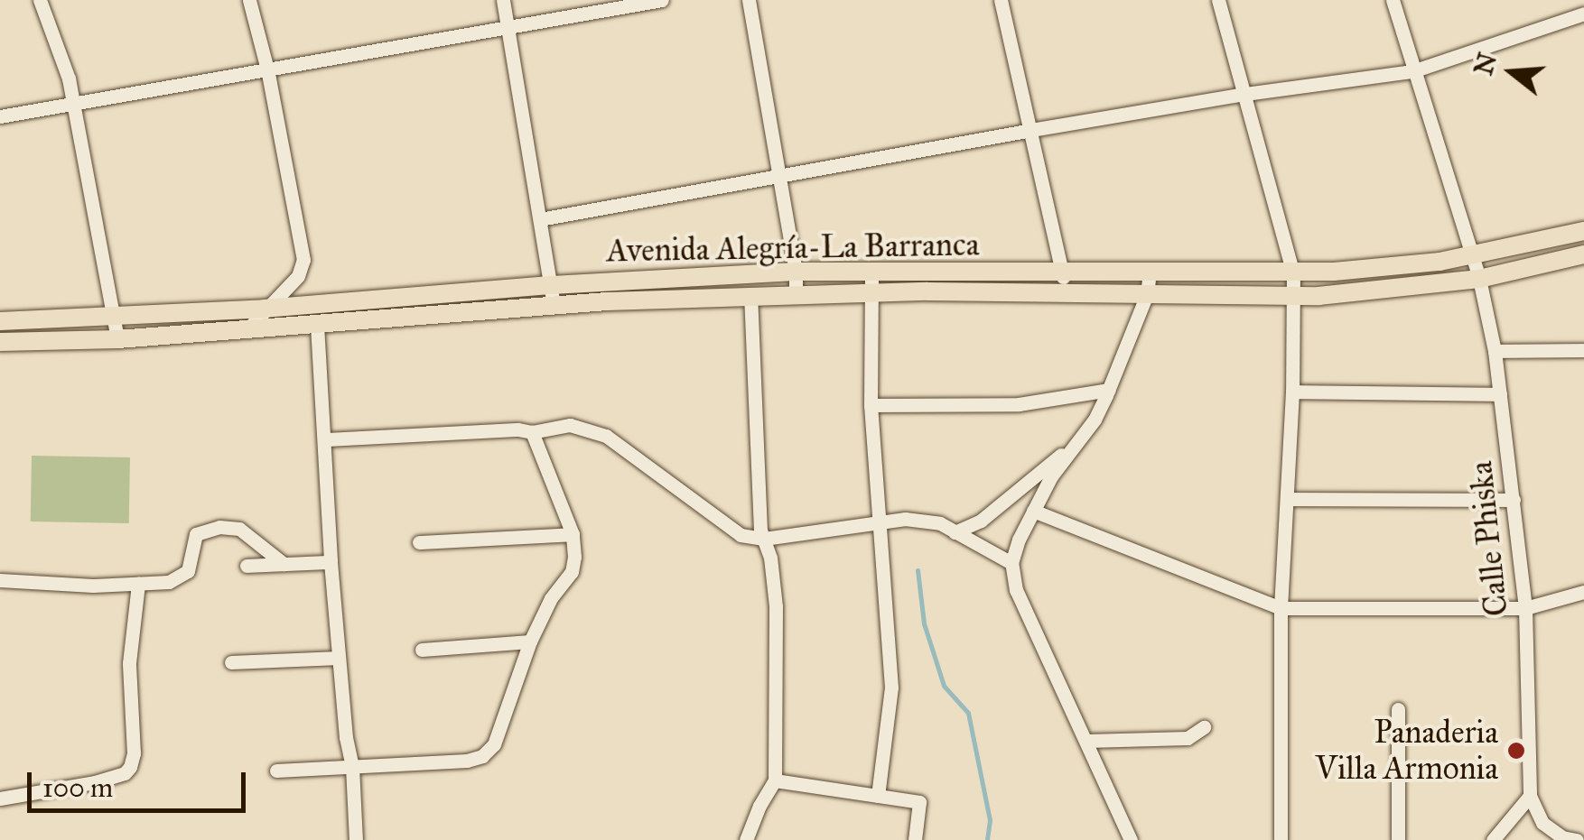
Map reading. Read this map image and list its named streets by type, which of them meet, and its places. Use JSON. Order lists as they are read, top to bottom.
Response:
{
  "streets": {
    "main road": ["Avenida Alegría-La Barranca"],
    "street": ["Calle Phiska"]
  },
  "crossings": [
    ["Avenida Alegría-La Barranca", "Calle Phiska"]
  ],
  "places": ["Panaderia Villa Armonia"],
  "scale_bar": "100 m",
  "north": "left"
}
